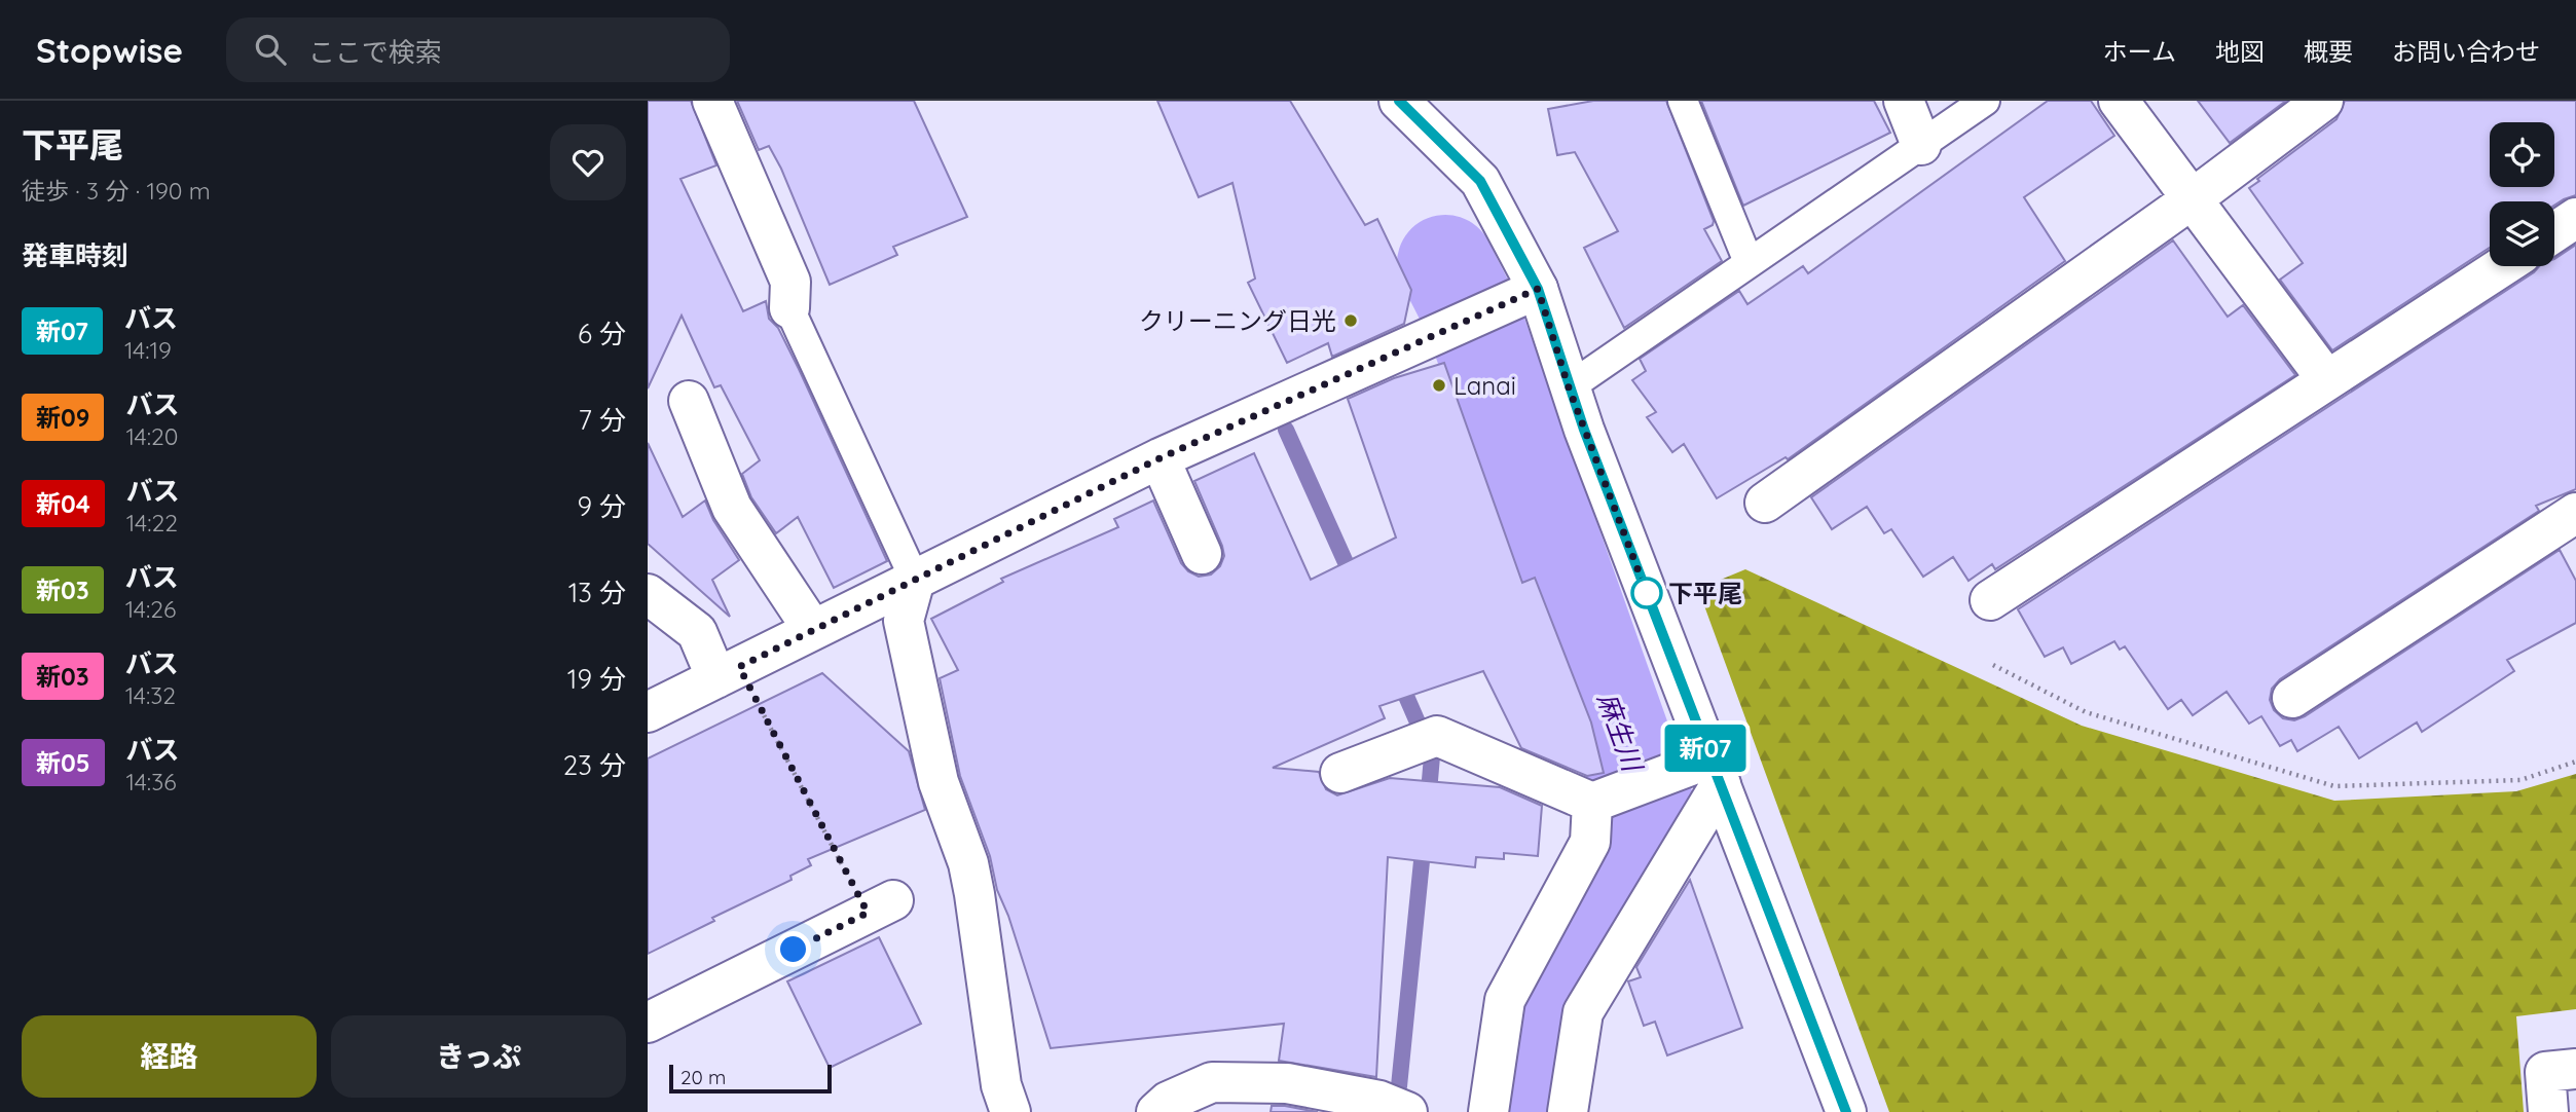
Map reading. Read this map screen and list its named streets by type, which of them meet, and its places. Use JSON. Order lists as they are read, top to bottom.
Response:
{
  "water": ["麻生川"],
  "places": ["クリーニング日光", "Lanai", "下平尾"],
  "lines": ["bus line 新07"],
  "scale_bar": "20 m",
  "page": {
    "header": "Stopwise",
    "search": "ここで検索",
    "nav": [
      "ホーム",
      "地図",
      "概要",
      "お問い合わせ"
    ],
    "heading": [
      ["下平尾", "徒歩 · 3 分 · 190 m"],
      "発車時刻"
    ],
    "on_map": "新07",
    "list": [
      {
        "mark": "新07",
        "name": "バス",
        "note": "14:19",
        "value": "6 分"
      },
      {
        "mark": "新09",
        "name": "バス",
        "note": "14:20",
        "value": "7 分"
      },
      {
        "mark": "新04",
        "name": "バス",
        "note": "14:22",
        "value": "9 分"
      },
      {
        "mark": "新03",
        "name": "バス",
        "note": "14:26",
        "value": "13 分"
      },
      {
        "mark": "新03",
        "name": "バス",
        "note": "14:32",
        "value": "19 分"
      },
      {
        "mark": "新05",
        "name": "バス",
        "note": "14:36",
        "value": "23 分"
      }
    ],
    "buttons": ["経路", "きっぷ"],
    "scale": "20 m"
  }
}
